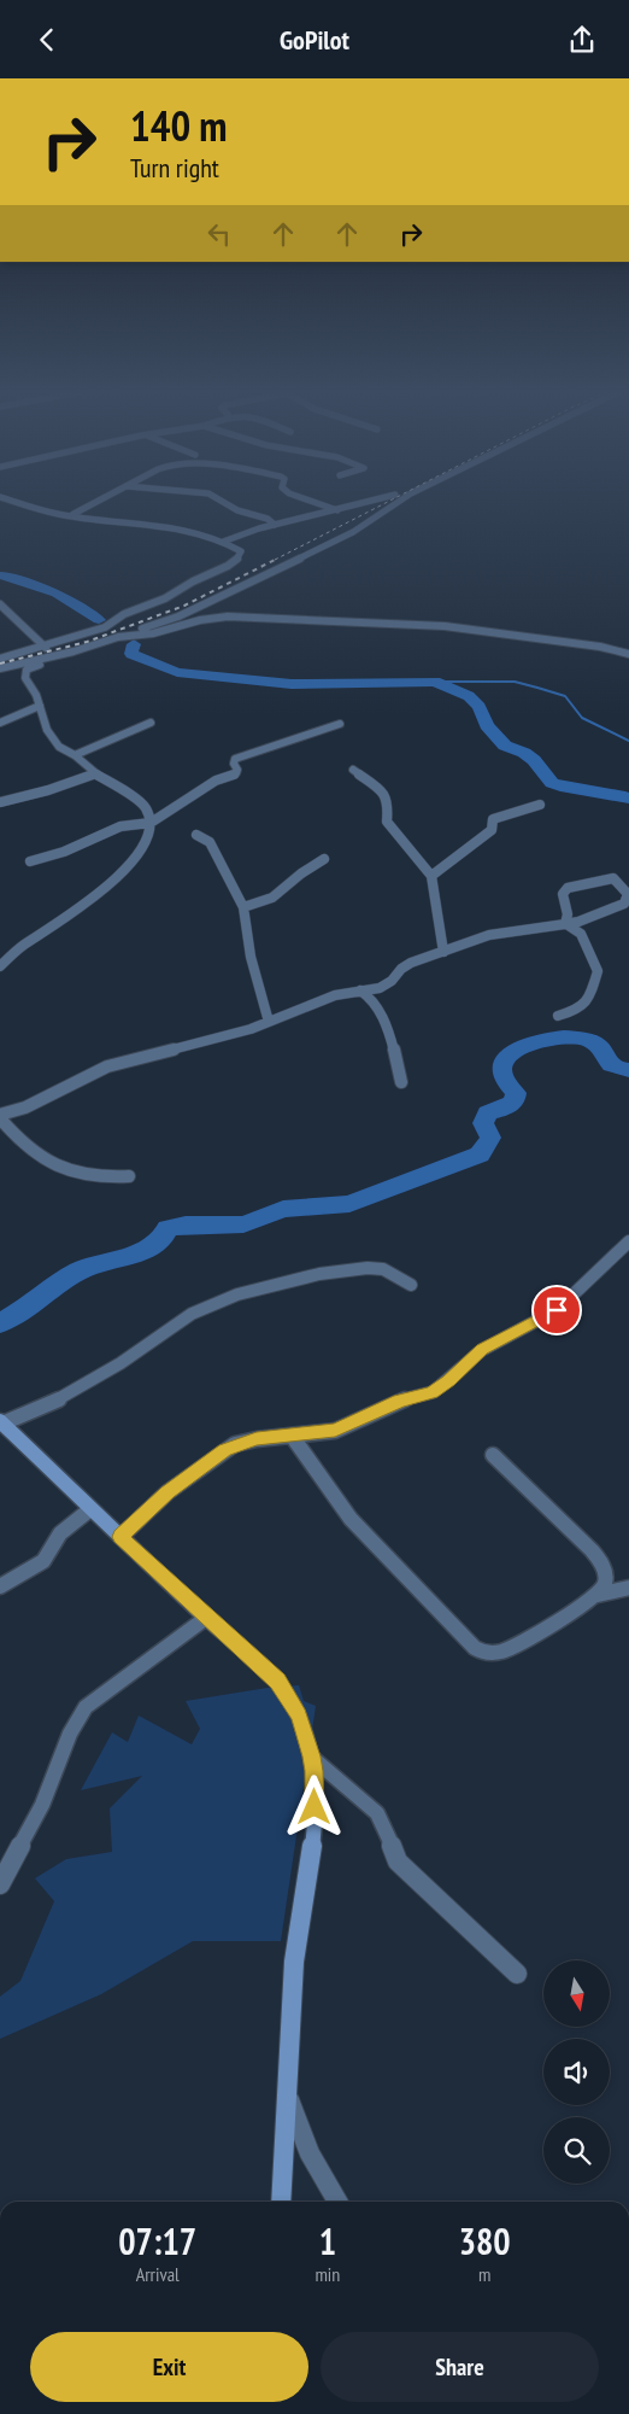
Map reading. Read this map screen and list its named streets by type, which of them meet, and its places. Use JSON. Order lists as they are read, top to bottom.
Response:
{
  "north": "bottom",
  "page": {
    "header": "GoPilot",
    "turn": ["140 m", "Turn right"],
    "eta": [
      "07:17",
      "Arrival",
      "1",
      "min",
      "380",
      "m"
    ],
    "buttons": ["Exit", "Share"]
  }
}
